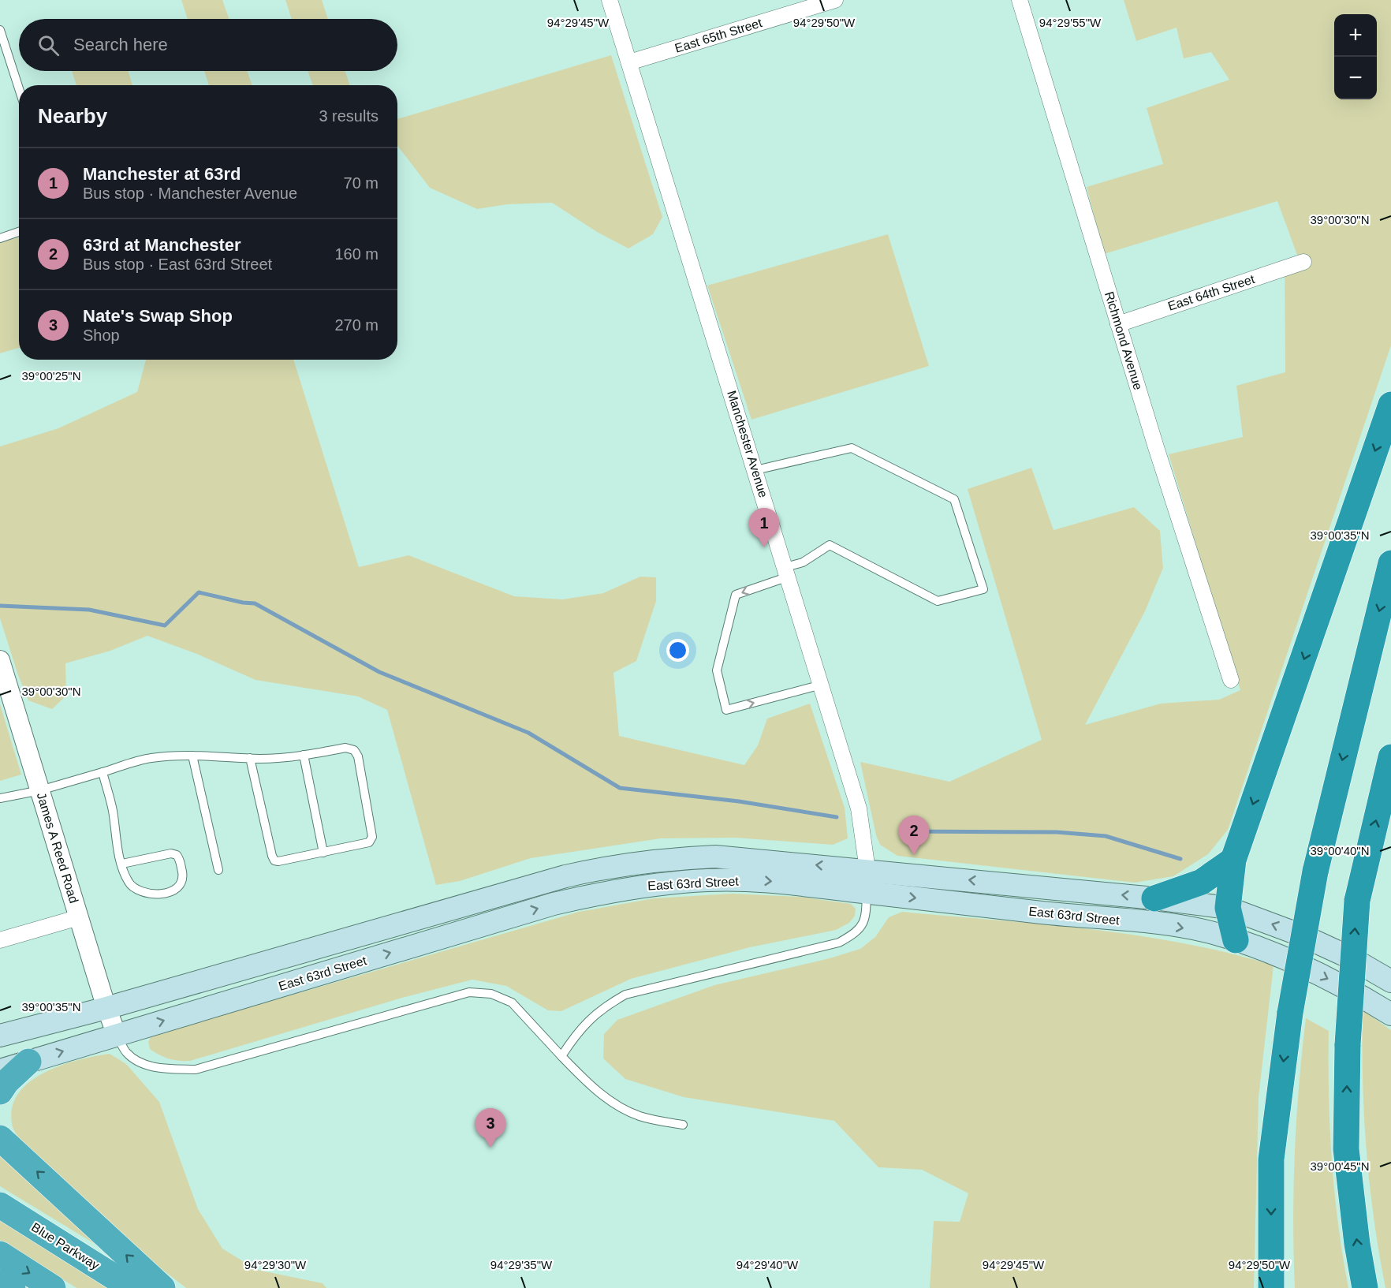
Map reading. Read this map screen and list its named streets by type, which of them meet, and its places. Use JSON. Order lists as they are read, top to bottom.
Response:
{
  "streets": {
    "highway": ["Blue Parkway"],
    "main road": ["East 63rd Street"],
    "street": [
      "East 65th Street",
      "East 64th Street",
      "Richmond Avenue",
      "Manchester Avenue",
      "James A Reed Road"
    ]
  },
  "crossings": [
    ["East 65th Street", "Manchester Avenue"],
    ["East 64th Street", "Richmond Avenue"],
    ["Manchester Avenue", "East 63rd Street"],
    ["James A Reed Road", "East 63rd Street"]
  ],
  "page": {
    "map_buttons": ["+", "−"],
    "search": "Search here",
    "heading": ["Nearby", "3 results"],
    "list": [
      {
        "mark": "1",
        "name": "Manchester at 63rd",
        "note": "Bus stop · Manchester Avenue",
        "value": "70 m"
      },
      {
        "mark": "2",
        "name": "63rd at Manchester",
        "note": "Bus stop · East 63rd Street",
        "value": "160 m"
      },
      {
        "mark": "3",
        "name": "Nate's Swap Shop",
        "note": "Shop",
        "value": "270 m"
      }
    ],
    "pins": ["1", "2", "3"]
  },
  "coordinates": [
    "94°29'55\"W",
    "94°29'45\"W",
    "94°29'50\"W",
    "39°00'30\"N",
    "39°00'25\"N",
    "39°00'35\"N",
    "39°00'40\"N",
    "39°00'45\"N",
    "94°29'30\"W",
    "94°29'35\"W",
    "94°29'40\"W"
  ]
}
